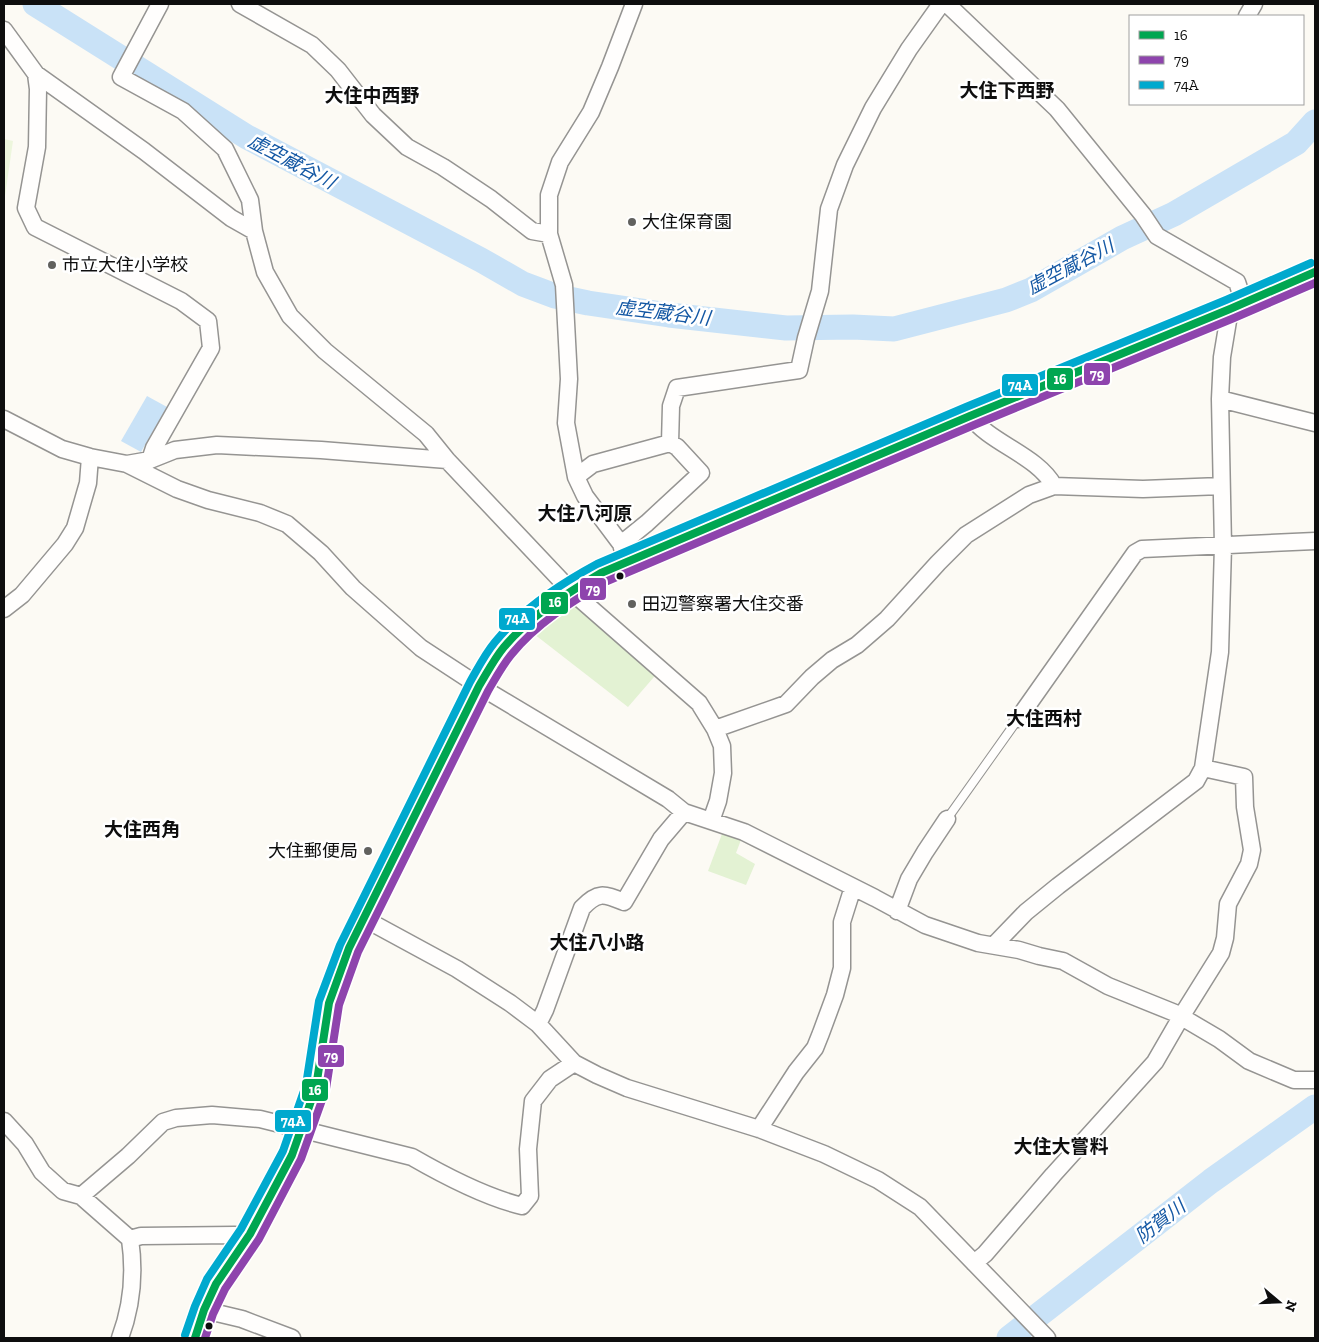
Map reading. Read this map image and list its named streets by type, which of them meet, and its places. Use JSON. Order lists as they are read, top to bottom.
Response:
{
  "districts": [
    "大住下西野",
    "大住中西野",
    "大住八河原",
    "大住西村",
    "大住西角",
    "大住八小路",
    "大住大嘗料"
  ],
  "water": ["虚空蔵谷川", "防賀川"],
  "places": [
    "大住保育園",
    "市立大住小学校",
    "田辺警察署大住交番",
    "大住郵便局"
  ],
  "lines": ["transit line 74A", "transit line 16", "transit line 79"],
  "legend": ["16", "79", "74A"],
  "north": "right"
}
